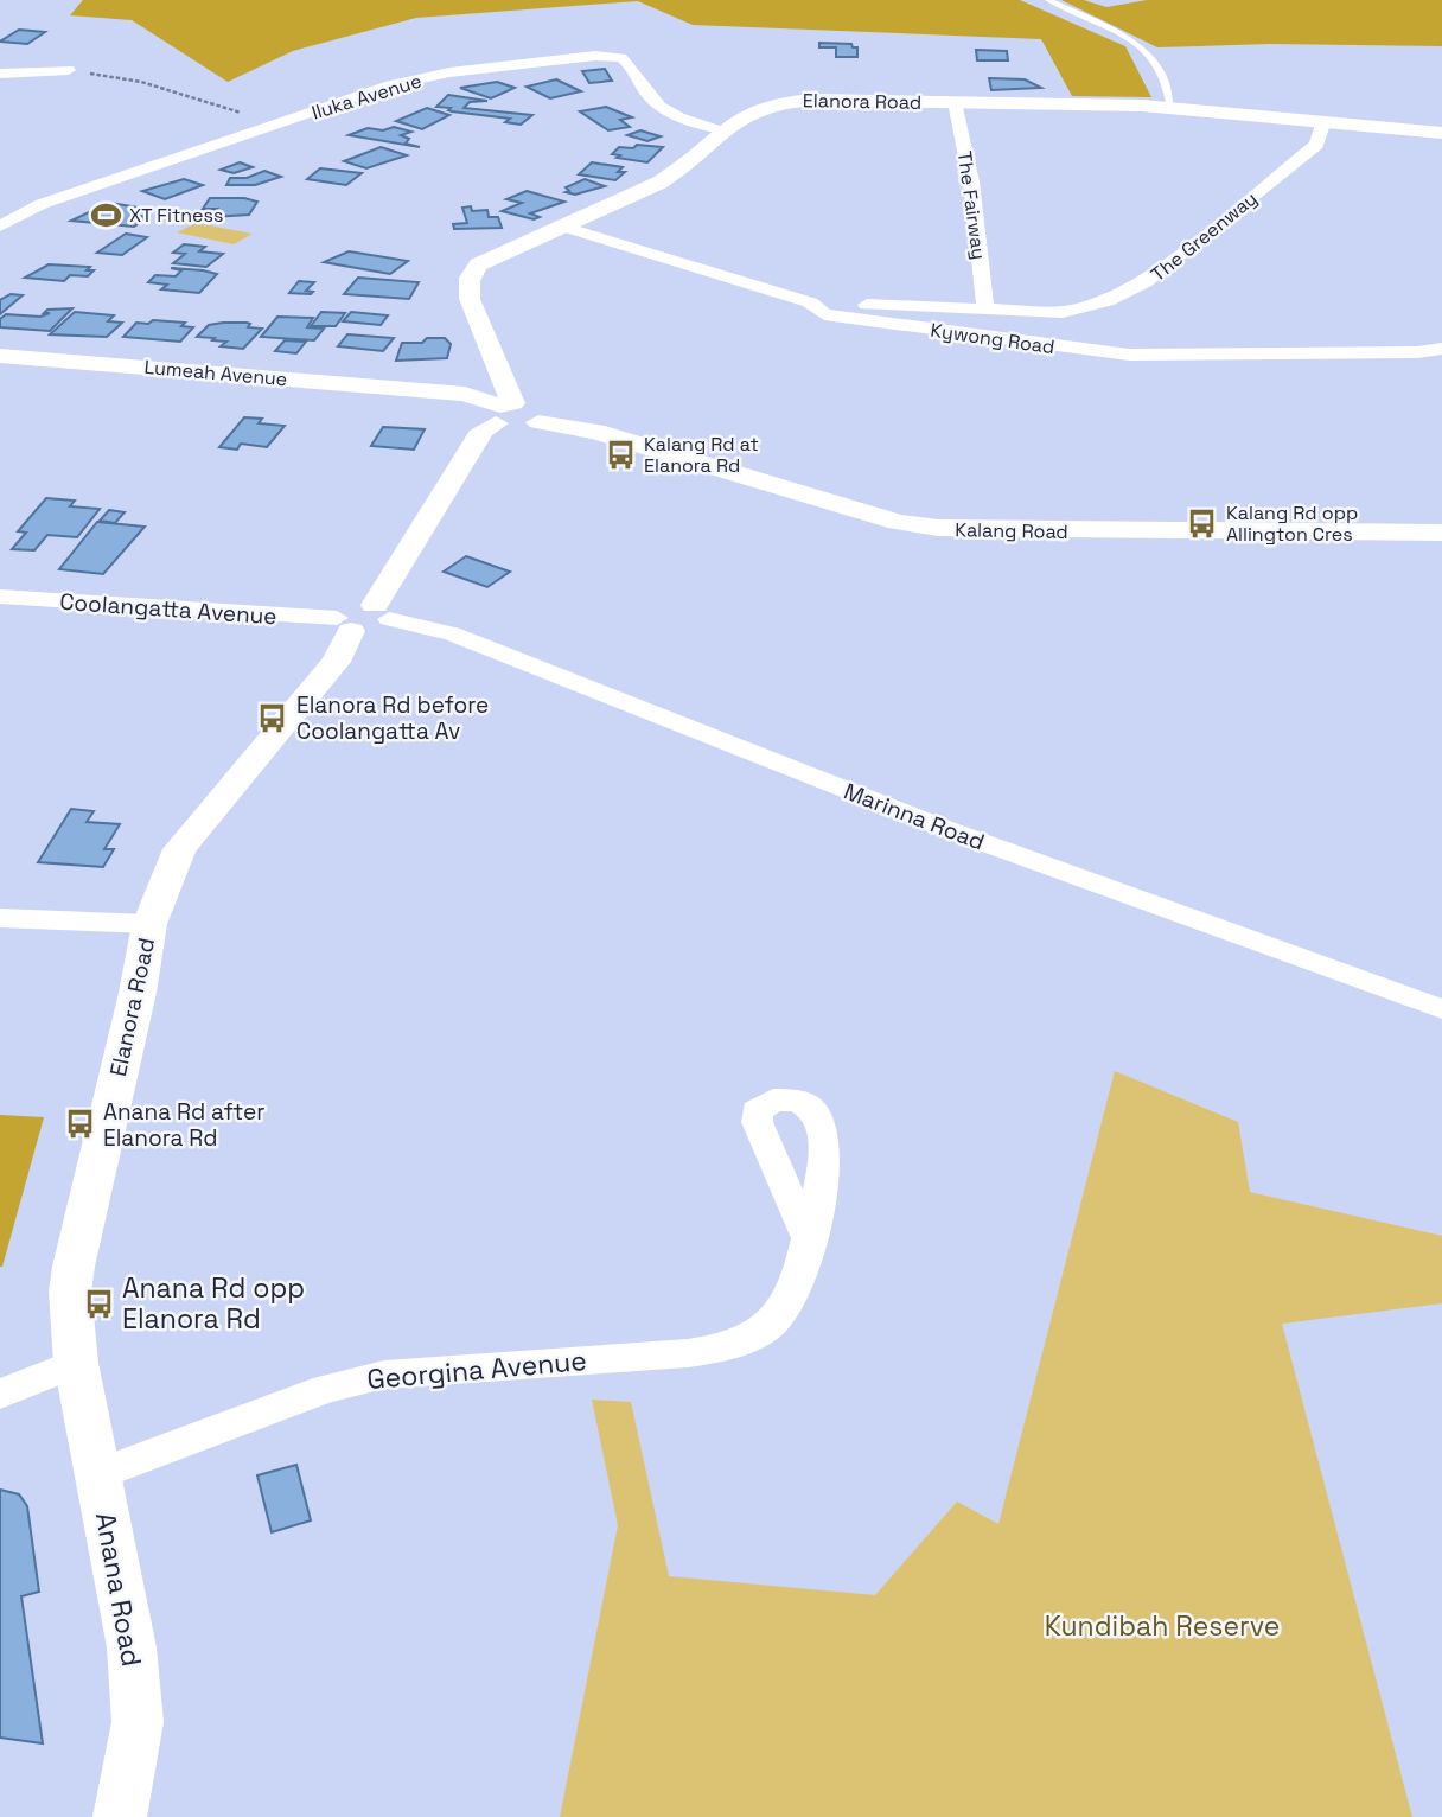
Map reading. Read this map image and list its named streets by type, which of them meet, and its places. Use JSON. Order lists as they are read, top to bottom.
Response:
{
  "streets": {
    "street": [
      "Iluka Avenue",
      "Elanora Road",
      "The Fairway",
      "The Greenway",
      "Kywong Road",
      "Lumeah Avenue",
      "Kalang Road",
      "Coolangatta Avenue",
      "Marinna Road",
      "Georgina Avenue",
      "Anana Road"
    ]
  },
  "crossings": [
    ["Iluka Avenue", "Elanora Road"],
    ["Elanora Road", "The Fairway"],
    ["Elanora Road", "The Greenway"],
    ["Elanora Road", "Kywong Road"],
    ["Elanora Road", "Kalang Road"],
    ["Elanora Road", "Coolangatta Avenue"],
    ["Elanora Road", "Marinna Road"],
    ["Elanora Road", "Anana Road"],
    ["The Fairway", "The Greenway"],
    ["The Greenway", "Kywong Road"],
    ["Lumeah Avenue", "Kalang Road"],
    ["Coolangatta Avenue", "Marinna Road"],
    ["Georgina Avenue", "Anana Road"]
  ],
  "parks": ["Kundibah Reserve"],
  "places": {
    "sports": ["XT Fitness"],
    "bus stop": [
      "Kalang Rd at Elanora Rd",
      "Kalang Rd opp Allington Cres",
      "Elanora Rd before Coolangatta Av",
      "Anana Rd after Elanora Rd",
      "Anana Rd opp Elanora Rd"
    ]
  }
}
